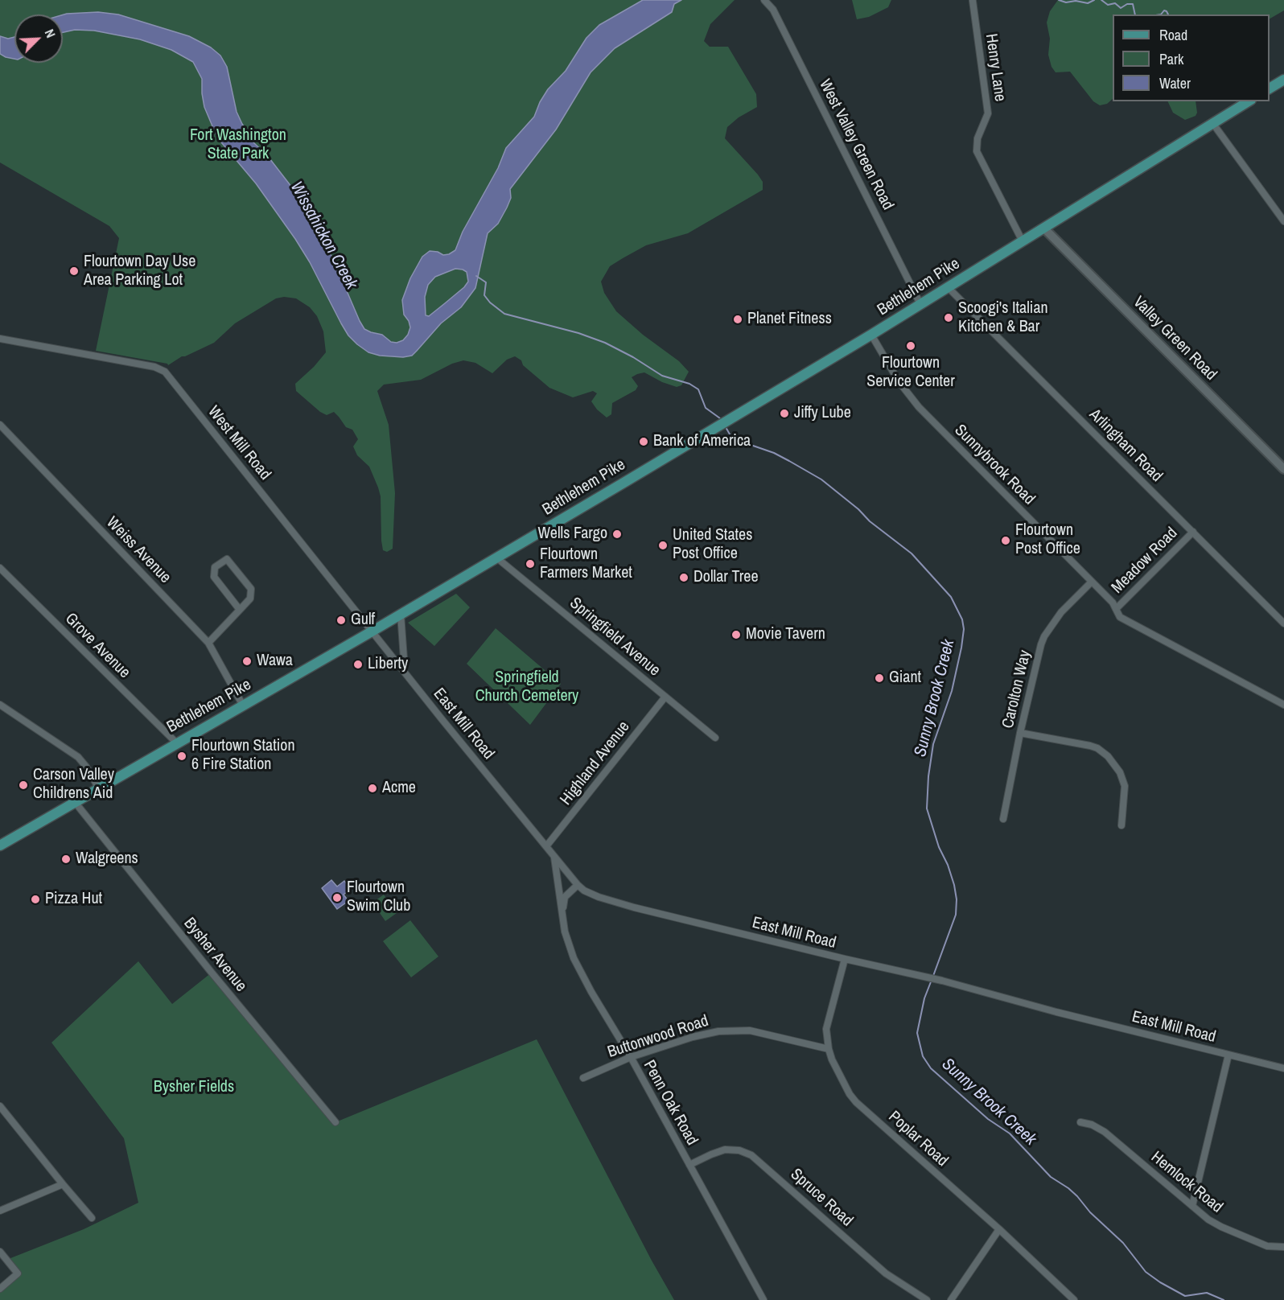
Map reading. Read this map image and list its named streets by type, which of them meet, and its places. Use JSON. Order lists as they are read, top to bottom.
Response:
{
  "streets": {
    "main road": ["Bethlehem Pike"],
    "street": [
      "Henry Lane",
      "West Valley Green Road",
      "Valley Green Road",
      "West Mill Road",
      "Arlingham Road",
      "Sunnybrook Road",
      "Weiss Avenue",
      "Meadow Road",
      "Springfield Avenue",
      "Grove Avenue",
      "Carolton Way",
      "East Mill Road",
      "Highland Avenue",
      "Bysher Avenue",
      "Buttonwood Road",
      "Penn Oak Road",
      "Poplar Road",
      "Hemlock Road",
      "Spruce Road"
    ]
  },
  "crossings": [
    ["Henry Lane", "Bethlehem Pike"],
    ["West Valley Green Road", "Bethlehem Pike"],
    ["Bethlehem Pike", "Valley Green Road"],
    ["Bethlehem Pike", "West Mill Road"],
    ["Bethlehem Pike", "Arlingham Road"],
    ["Bethlehem Pike", "Sunnybrook Road"],
    ["Bethlehem Pike", "Weiss Avenue"],
    ["Bethlehem Pike", "Springfield Avenue"],
    ["Bethlehem Pike", "Grove Avenue"],
    ["Bethlehem Pike", "Bysher Avenue"],
    ["West Mill Road", "East Mill Road"],
    ["Arlingham Road", "Meadow Road"],
    ["Sunnybrook Road", "Meadow Road"],
    ["Sunnybrook Road", "Carolton Way"],
    ["Springfield Avenue", "Highland Avenue"],
    ["East Mill Road", "Highland Avenue"],
    ["East Mill Road", "Penn Oak Road"],
    ["East Mill Road", "Poplar Road"],
    ["Buttonwood Road", "Penn Oak Road"],
    ["Buttonwood Road", "Poplar Road"],
    ["Penn Oak Road", "Spruce Road"]
  ],
  "water": ["Wissahickon Creek", "Sunny Brook Creek"],
  "parks": ["Fort Washington State Park", "Springfield Church Cemetery", "Bysher Fields"],
  "places": [
    "Flourtown Day Use Area Parking Lot",
    "Scoogi's Italian Kitchen & Bar",
    "Planet Fitness",
    "Flourtown Service Center",
    "Jiffy Lube",
    "Bank of America",
    "Wells Fargo",
    "Flourtown Post Office",
    "United States Post Office",
    "Flourtown Farmers Market",
    "Dollar Tree",
    "Gulf",
    "Movie Tavern",
    "Wawa",
    "Liberty",
    "Giant",
    "Flourtown Station 6 Fire Station",
    "Carson Valley Childrens Aid",
    "Acme",
    "Walgreens",
    "Flourtown Swim Club",
    "Pizza Hut"
  ],
  "legend": ["Road", "Park", "Water"],
  "north": "top right"
}
